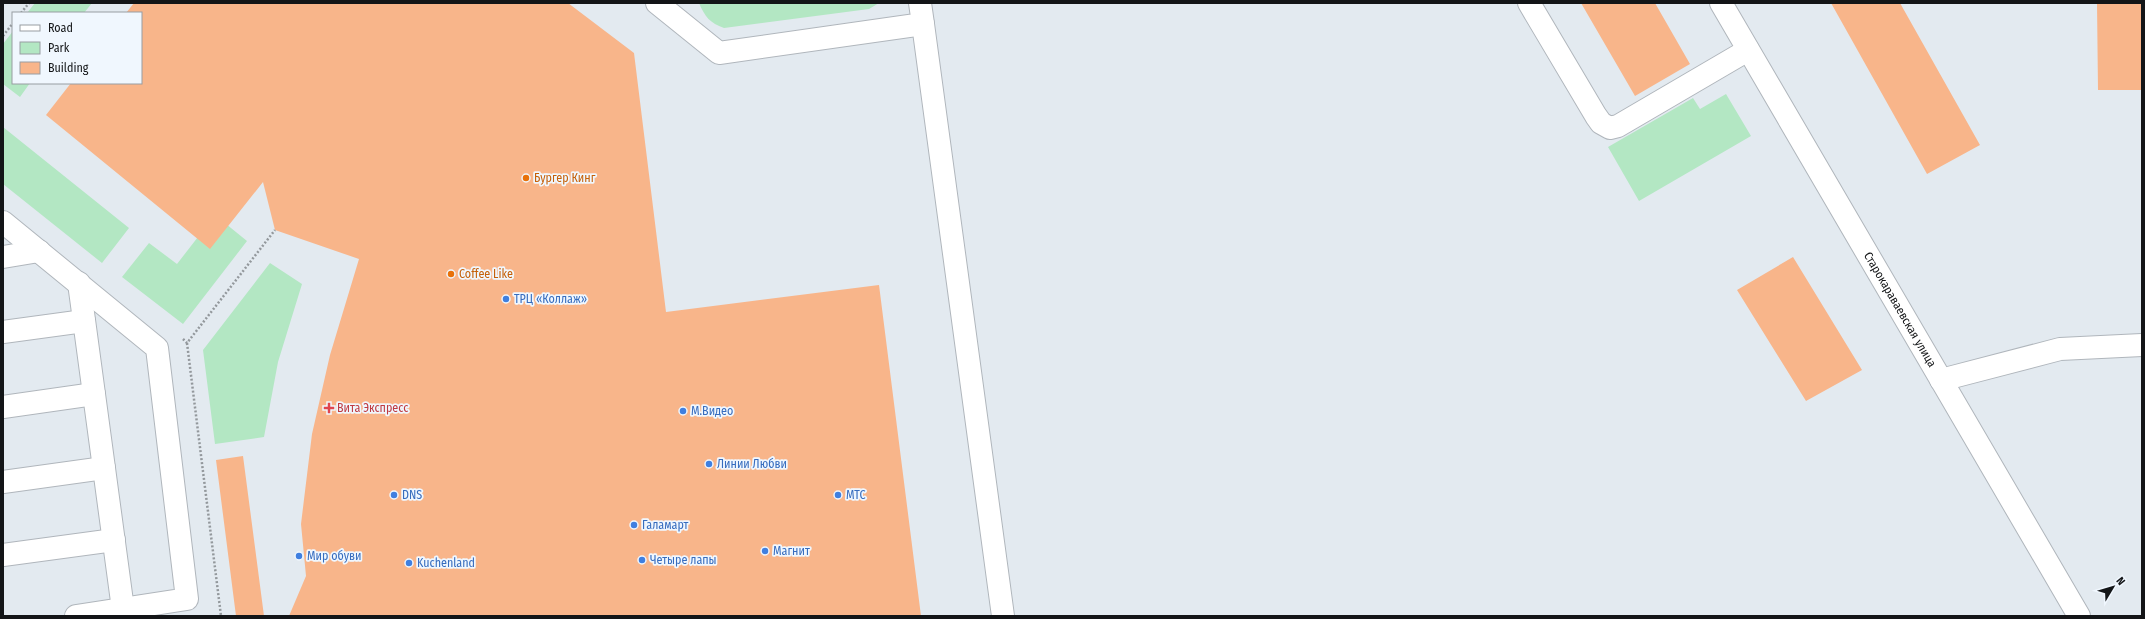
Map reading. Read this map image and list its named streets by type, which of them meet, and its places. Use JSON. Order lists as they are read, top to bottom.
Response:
{
  "streets": {
    "street": ["Старокараваевская улица"]
  },
  "places": {
    "other": [
      "Бургер Кинг",
      "Coffee Like",
      "ТРЦ «Коллаж»",
      "М.Видео",
      "Линии Любви",
      "DNS",
      "МТС",
      "Галамарт",
      "Магнит",
      "Мир обуви",
      "Четыре лапы",
      "Kuchenland"
    ],
    "health": ["Вита Экспресс"]
  },
  "legend": ["Road", "Park", "Building"],
  "north": "top right"
}
